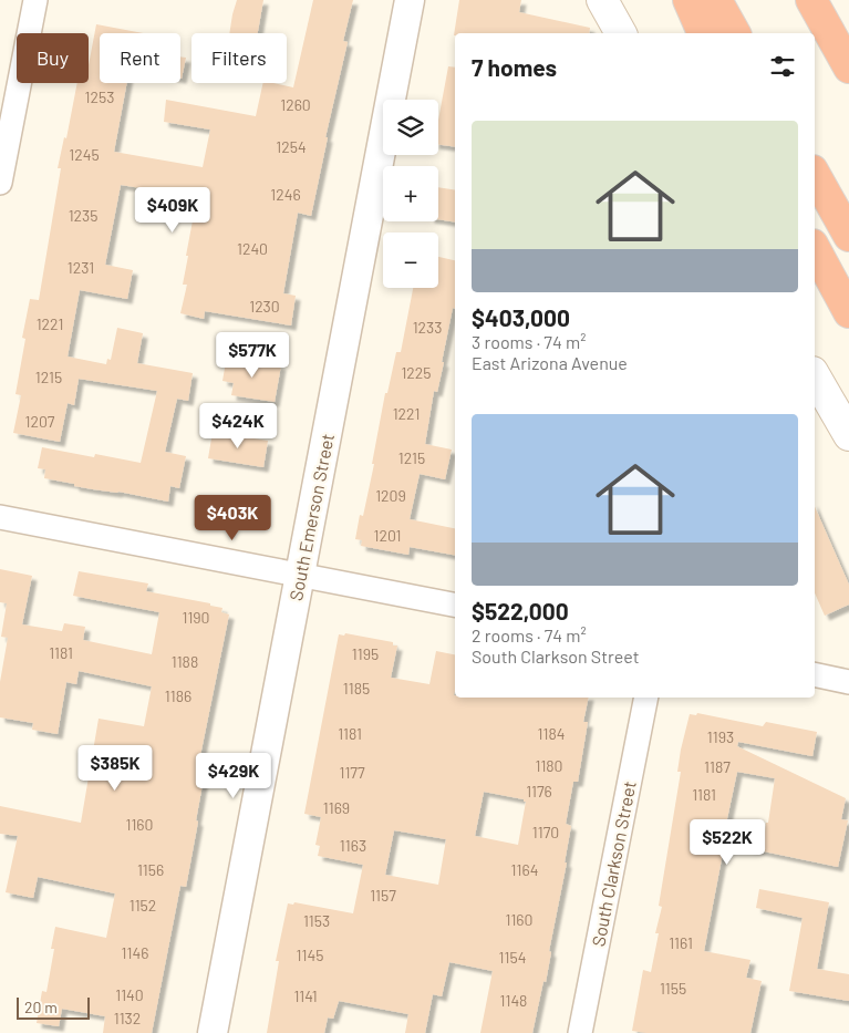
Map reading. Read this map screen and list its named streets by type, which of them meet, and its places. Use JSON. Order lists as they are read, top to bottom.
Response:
{
  "streets": {
    "street": ["South Emerson Street", "South Clarkson Street"]
  },
  "house_numbers": [
    "1253",
    "1260",
    "1254",
    "1245",
    "1246",
    "1235",
    "1240",
    "1231",
    "1230",
    "1221",
    "1233",
    "1225",
    "1215",
    "1221",
    "1207",
    "1215",
    "1209",
    "1201",
    "1190",
    "1181",
    "1195",
    "1188",
    "1185",
    "1186",
    "1181",
    "1184",
    "1193",
    "1180",
    "1187",
    "1177",
    "1176",
    "1181",
    "1169",
    "1160",
    "1170",
    "1163",
    "1156",
    "1164",
    "1157",
    "1152",
    "1160",
    "1153",
    "1161",
    "1146",
    "1145",
    "1154",
    "1155",
    "1140",
    "1141",
    "1148",
    "1132"
  ],
  "scale_bar": "20 m",
  "page": {
    "chip": ["Buy", "Rent", "Filters"],
    "heading": "7 homes",
    "map_buttons": ["+", "−"],
    "list": [
      {
        "name": "$403,000",
        "note": "3 rooms · 74 m² · East Arizona Avenue"
      },
      {
        "name": "$522,000",
        "note": "2 rooms · 74 m² · South Clarkson Street"
      }
    ],
    "price": [
      "$409K",
      "$577K",
      "$424K",
      "$403K",
      "$385K",
      "$429K",
      "$522K"
    ],
    "scale": "20 m"
  }
}
